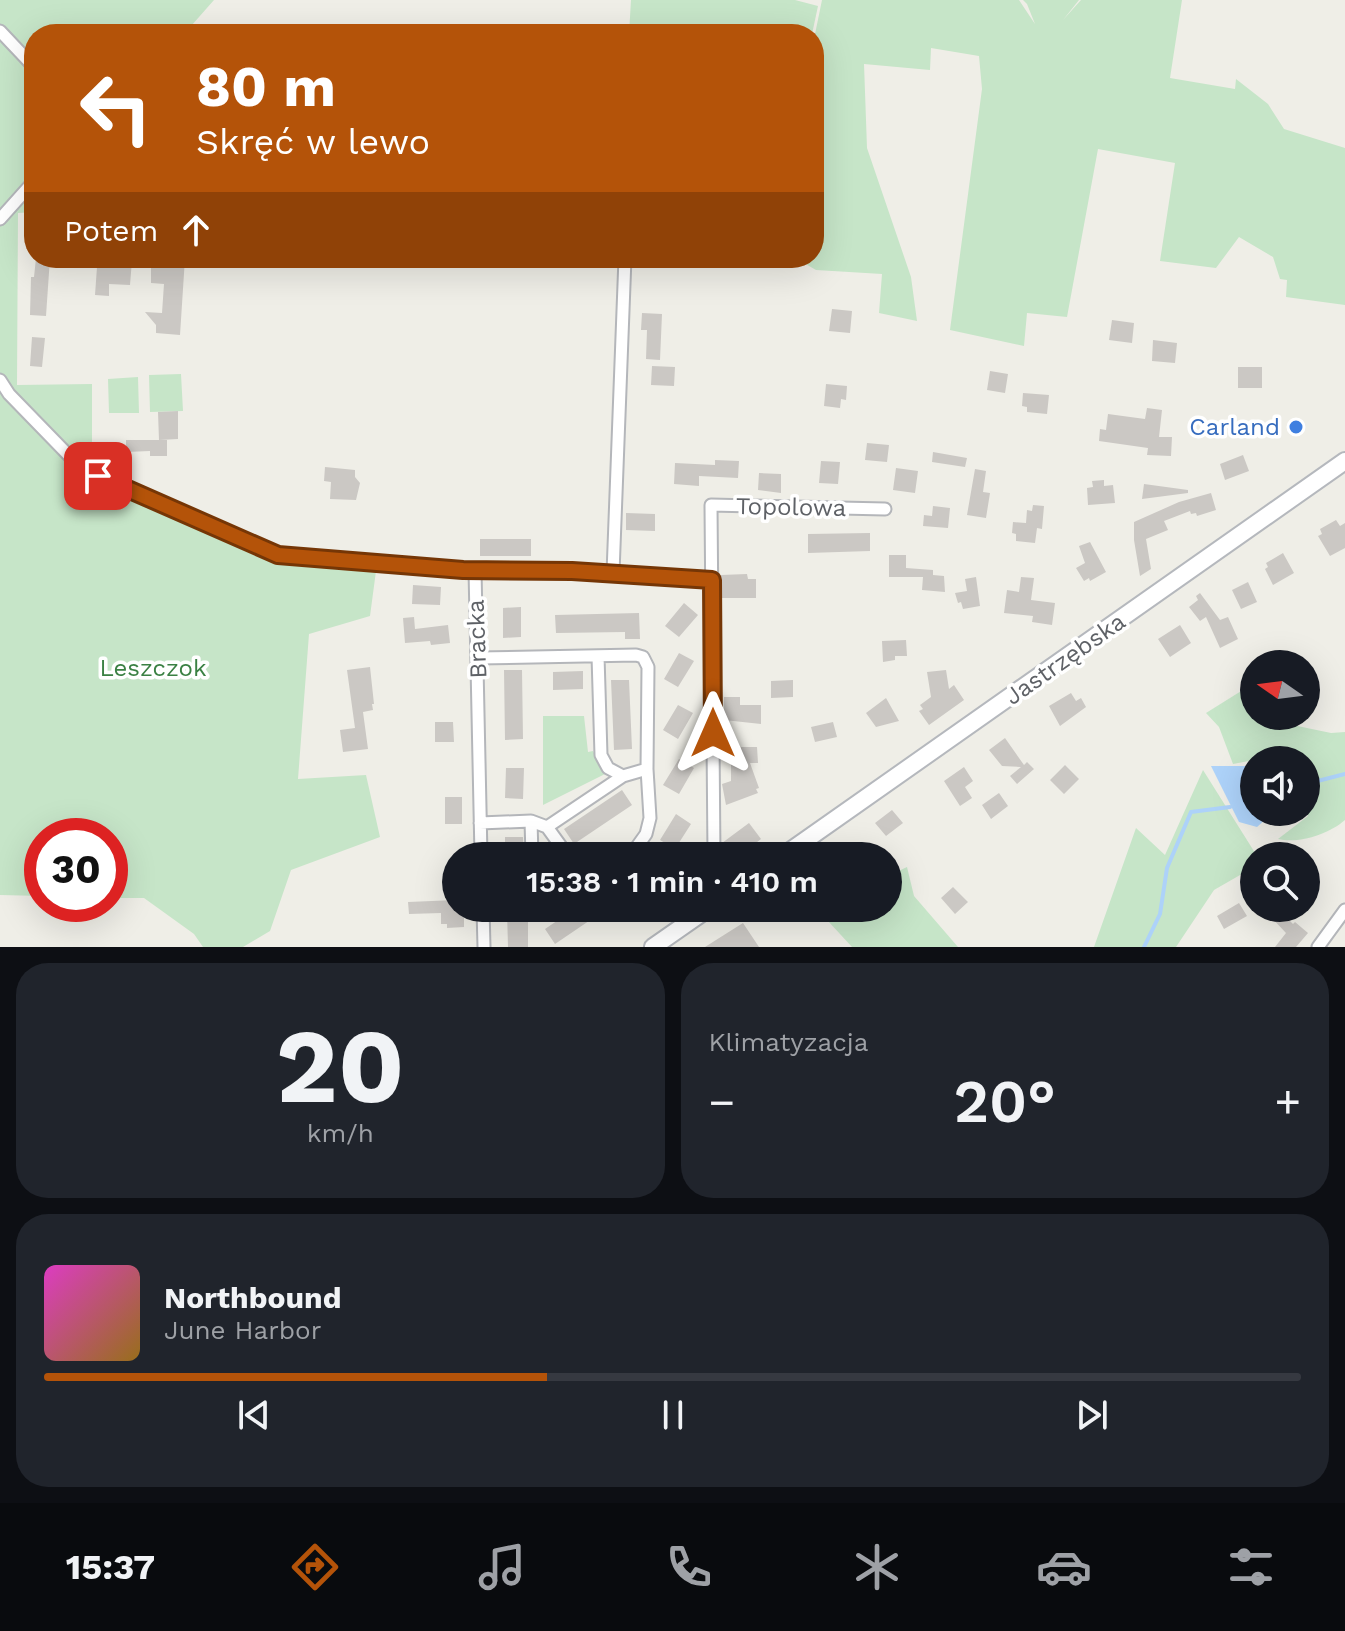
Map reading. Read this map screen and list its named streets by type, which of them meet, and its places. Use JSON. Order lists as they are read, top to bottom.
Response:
{
  "streets": {
    "main road": ["Jastrzębska"],
    "street": ["Topolowa", "Bracka"]
  },
  "parks": ["Leszczok"],
  "places": ["Carland"],
  "north": "left",
  "page": {
    "turn": ["80 m", "Skręć w lewo"],
    "then": "Potem",
    "limit": "30",
    "trip": "15:38 · 1 min · 410 m",
    "tile": [
      ["20", "km/h"],
      "Klimatyzacja"
    ],
    "heat": ["−", "20°", "+"],
    "song": ["Northbound", "June Harbor"],
    "tabs": "15:37"
  }
}
